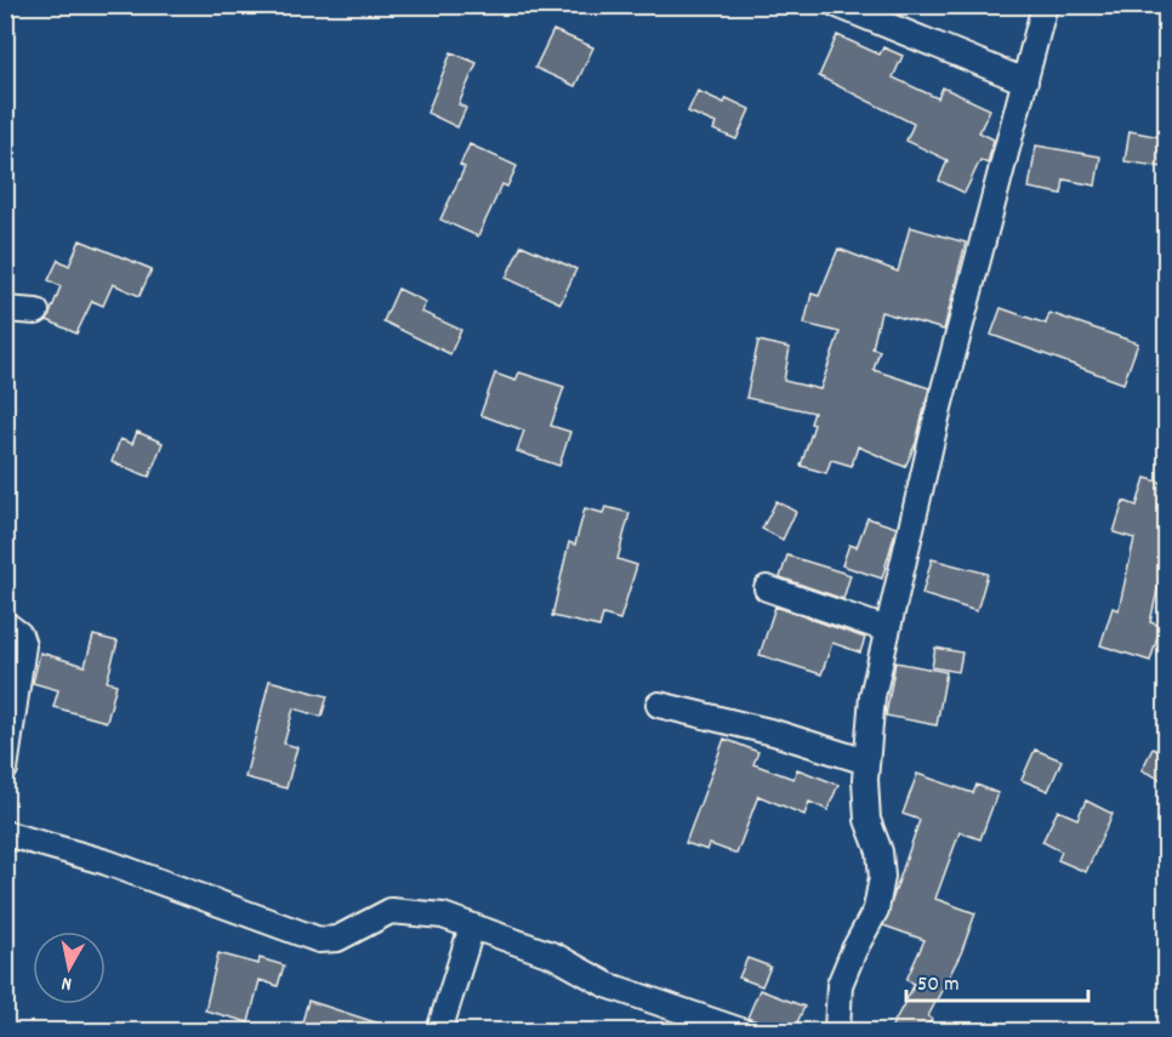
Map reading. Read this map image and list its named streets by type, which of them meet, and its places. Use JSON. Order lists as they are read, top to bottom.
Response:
{
  "scale_bar": "50 m",
  "north": "bottom"
}
